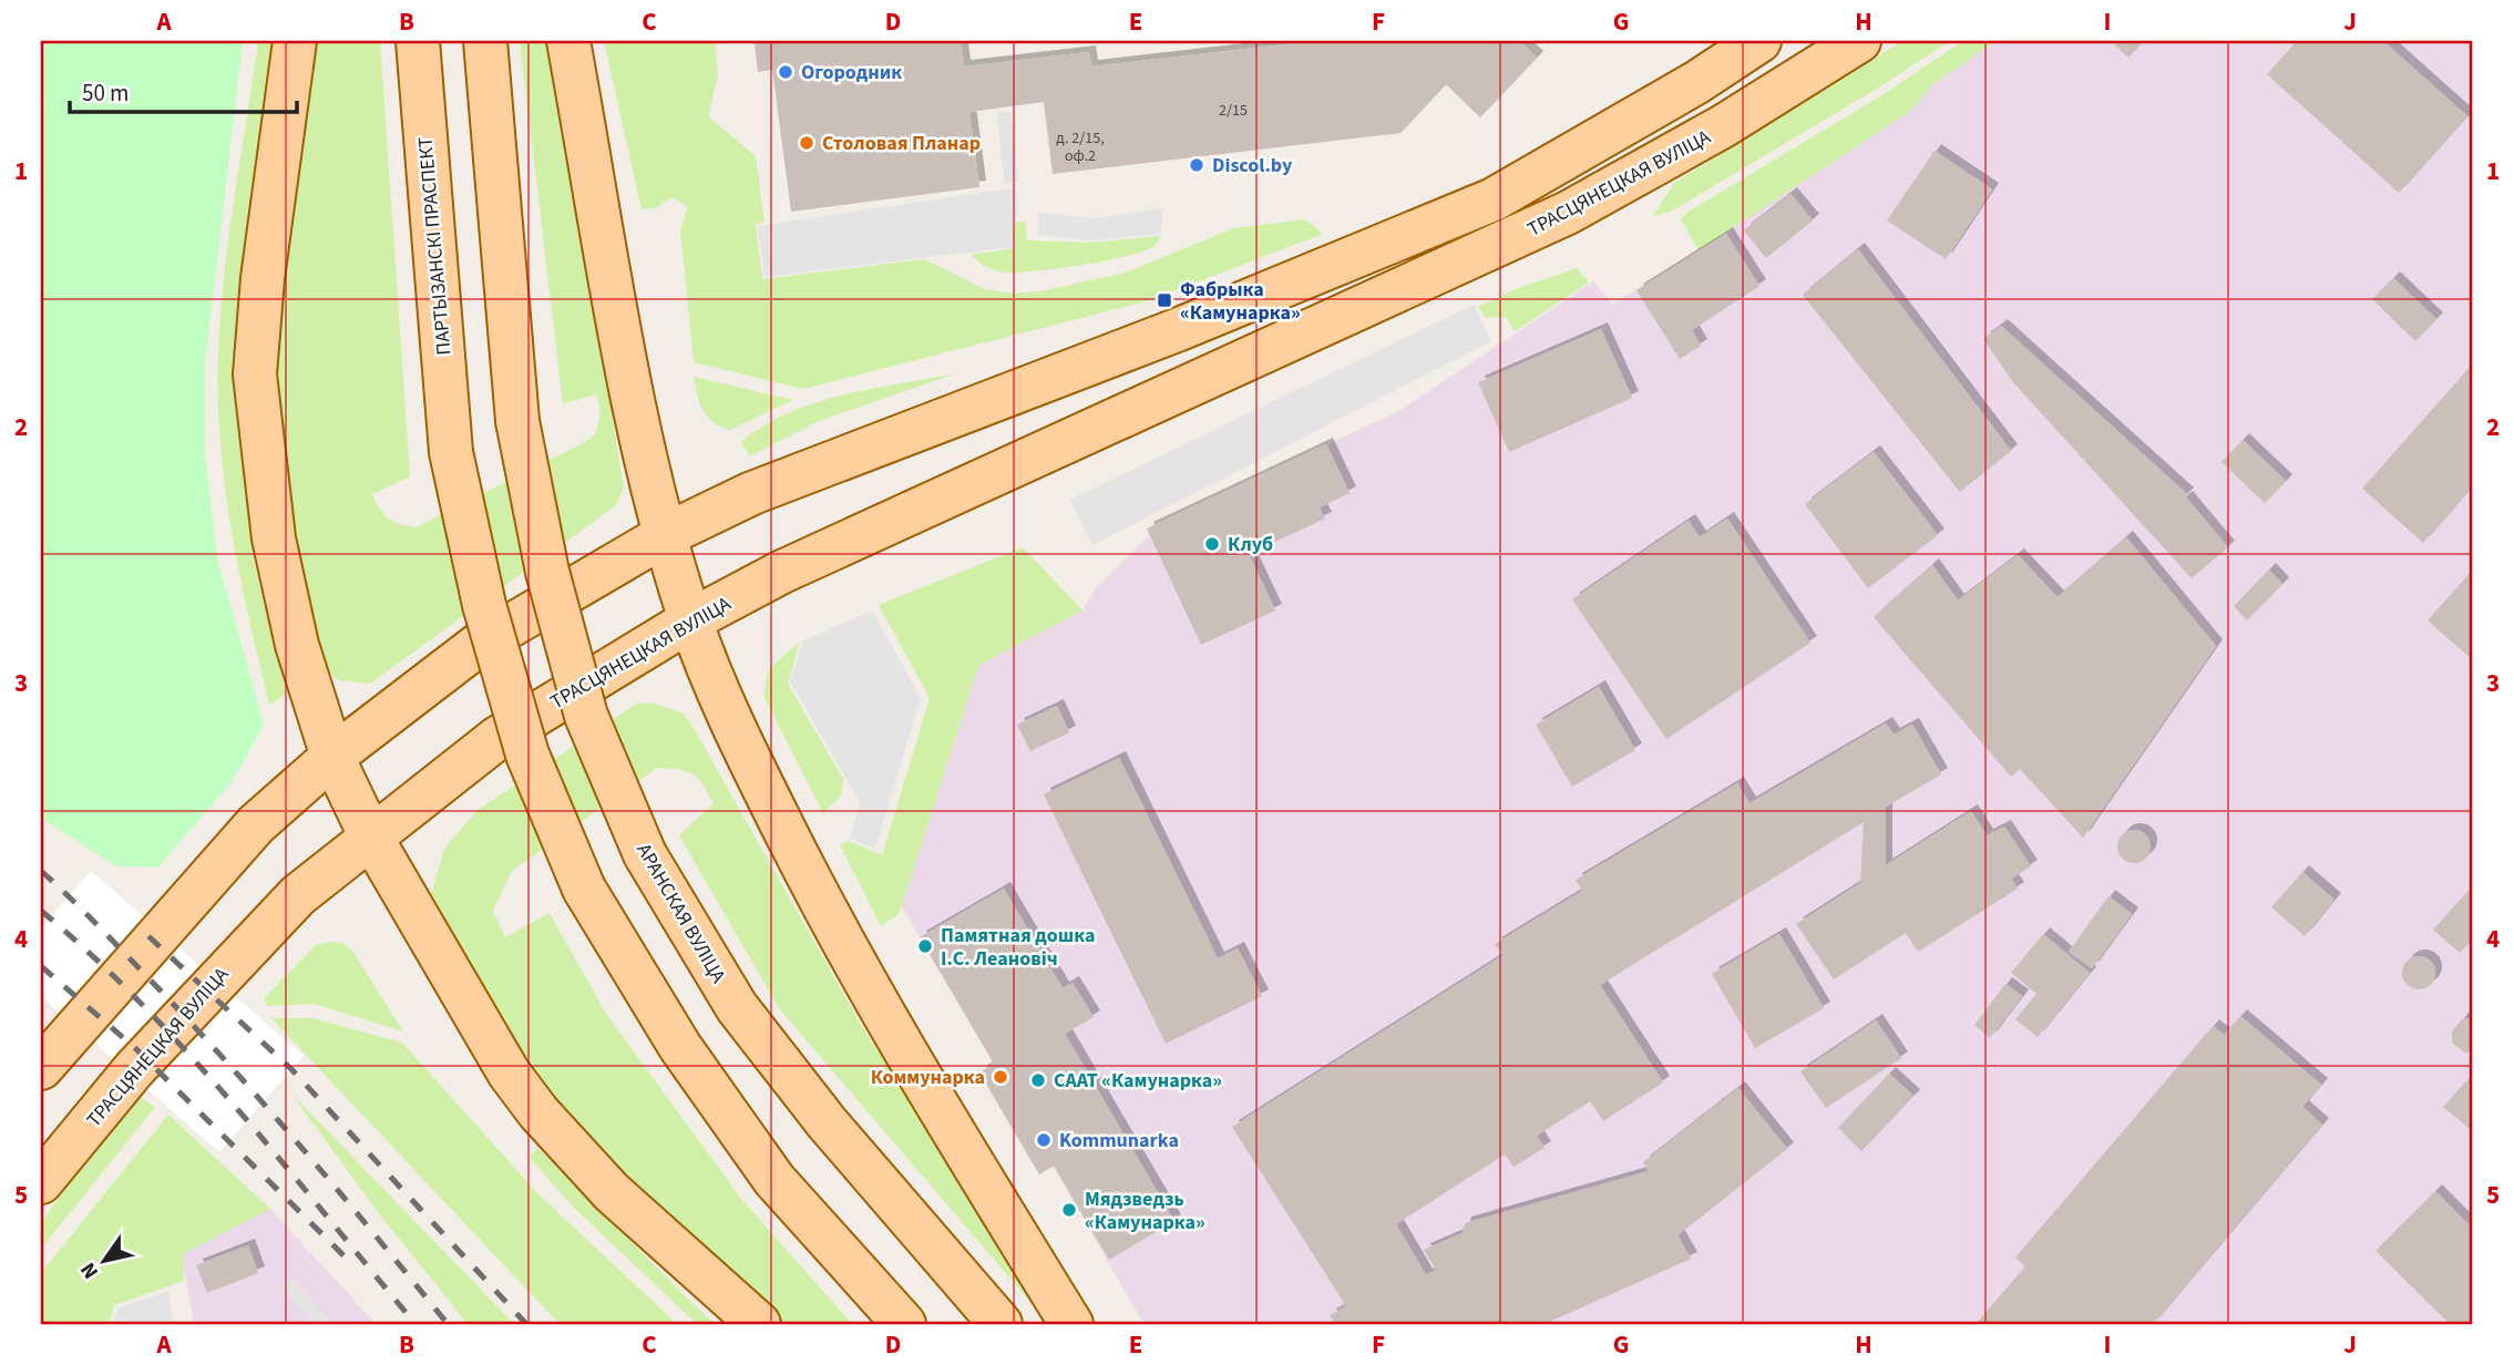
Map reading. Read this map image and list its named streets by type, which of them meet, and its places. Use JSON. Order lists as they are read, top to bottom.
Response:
{
  "streets": {
    "main road": ["ТРАСЦЯНЕЦКАЯ ВУЛІЦА", "ПАРТЫЗАНСКІ ПРАСПЕКТ", "АРАНСКАЯ ВУЛІЦА"]
  },
  "places": {
    "other": [
      "Огородник",
      "Столовая Планар",
      "Discol.by",
      "Клуб",
      "Памятная дошка І.С. Леановіч",
      "Коммунарка",
      "СААТ «Камунарка»",
      "Kommunarka",
      "Мядзведзь «Камунарка»"
    ],
    "transit": ["Фабрыка «Камунарка»"]
  },
  "house_numbers": ["2/15", "д. 2/15, оф.2"],
  "scale_bar": "50 m",
  "north": "bottom left",
  "grid": {
    "columns": [
      "A",
      "B",
      "C",
      "D",
      "E",
      "F",
      "G",
      "H",
      "I",
      "J"
    ],
    "rows": [
      "1",
      "2",
      "3",
      "4",
      "5"
    ]
  }
}
